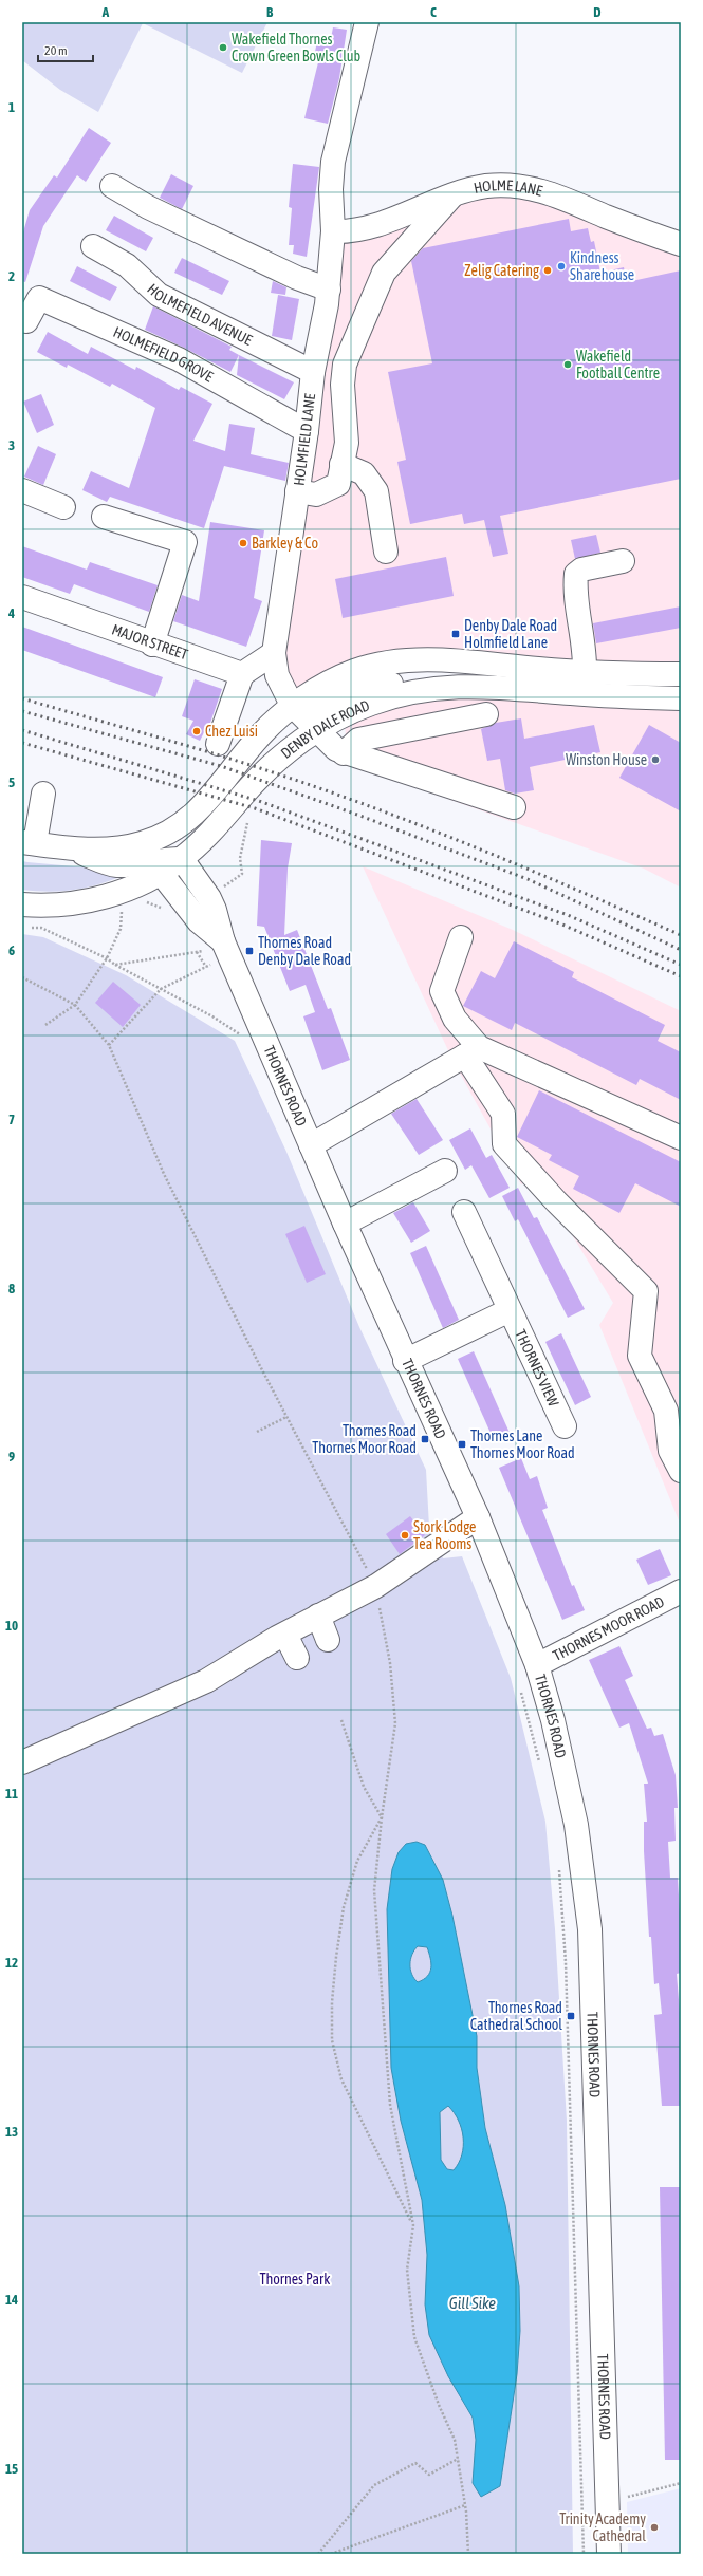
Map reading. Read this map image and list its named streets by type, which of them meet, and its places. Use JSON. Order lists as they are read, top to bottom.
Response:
{
  "streets": {
    "main road": [
      "HOLME LANE",
      "HOLMEFIELD AVENUE",
      "HOLMEFIELD GROVE",
      "HOLMFIELD LANE",
      "MAJOR STREET",
      "DENBY DALE ROAD",
      "THORNES ROAD",
      "THORNES VIEW",
      "THORNES MOOR ROAD"
    ]
  },
  "crossings": [
    ["HOLME LANE", "HOLMFIELD LANE"],
    ["HOLMEFIELD AVENUE", "HOLMFIELD LANE"],
    ["HOLMEFIELD GROVE", "HOLMFIELD LANE"],
    ["HOLMFIELD LANE", "DENBY DALE ROAD"],
    ["DENBY DALE ROAD", "THORNES ROAD"],
    ["THORNES ROAD", "THORNES MOOR ROAD"]
  ],
  "water": ["Gill Sike"],
  "parks": ["Thornes Park"],
  "places": {
    "other": [
      "Wakefield Thornes Crown Green Bowls Club",
      "Kindness Sharehouse",
      "Zelig Catering",
      "Wakefield Football Centre",
      "Barkley & Co",
      "Chez Luisi",
      "Winston House",
      "Stork Lodge Tea Rooms",
      "Trinity Academy Cathedral"
    ],
    "transit": [
      "Denby Dale Road Holmfield Lane",
      "Thornes Road Denby Dale Road",
      "Thornes Road Thornes Moor Road",
      "Thornes Lane Thornes Moor Road",
      "Thornes Road Cathedral School"
    ]
  },
  "scale_bar": "20 m",
  "grid": {
    "columns": [
      "A",
      "B",
      "C",
      "D"
    ],
    "rows": [
      "1",
      "2",
      "3",
      "4",
      "5",
      "6",
      "7",
      "8",
      "9",
      "10",
      "11",
      "12",
      "13",
      "14",
      "15"
    ]
  }
}
